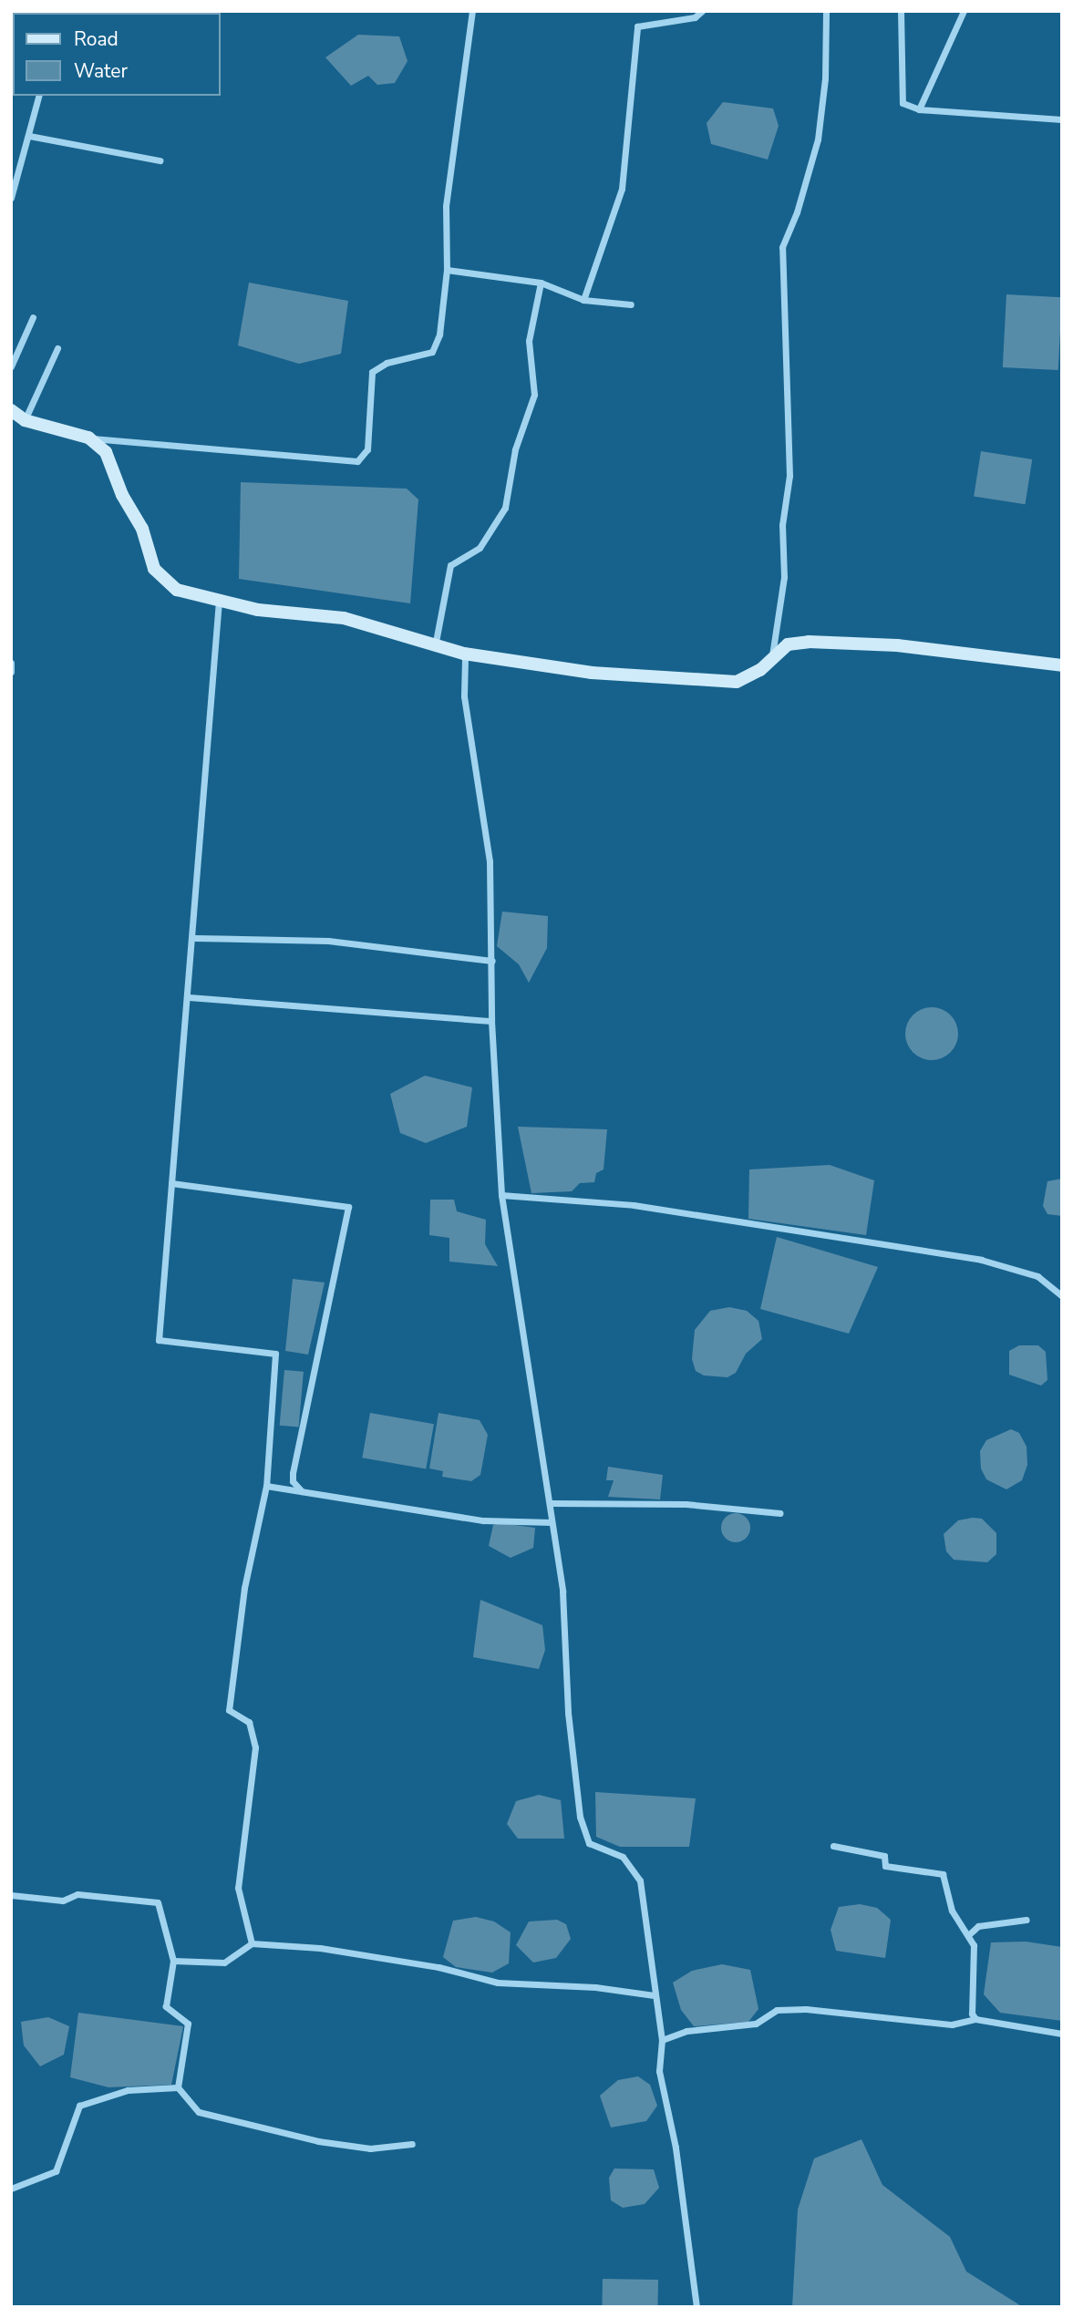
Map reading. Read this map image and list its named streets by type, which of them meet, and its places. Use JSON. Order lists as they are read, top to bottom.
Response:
{
  "legend": ["Road", "Water"]
}
